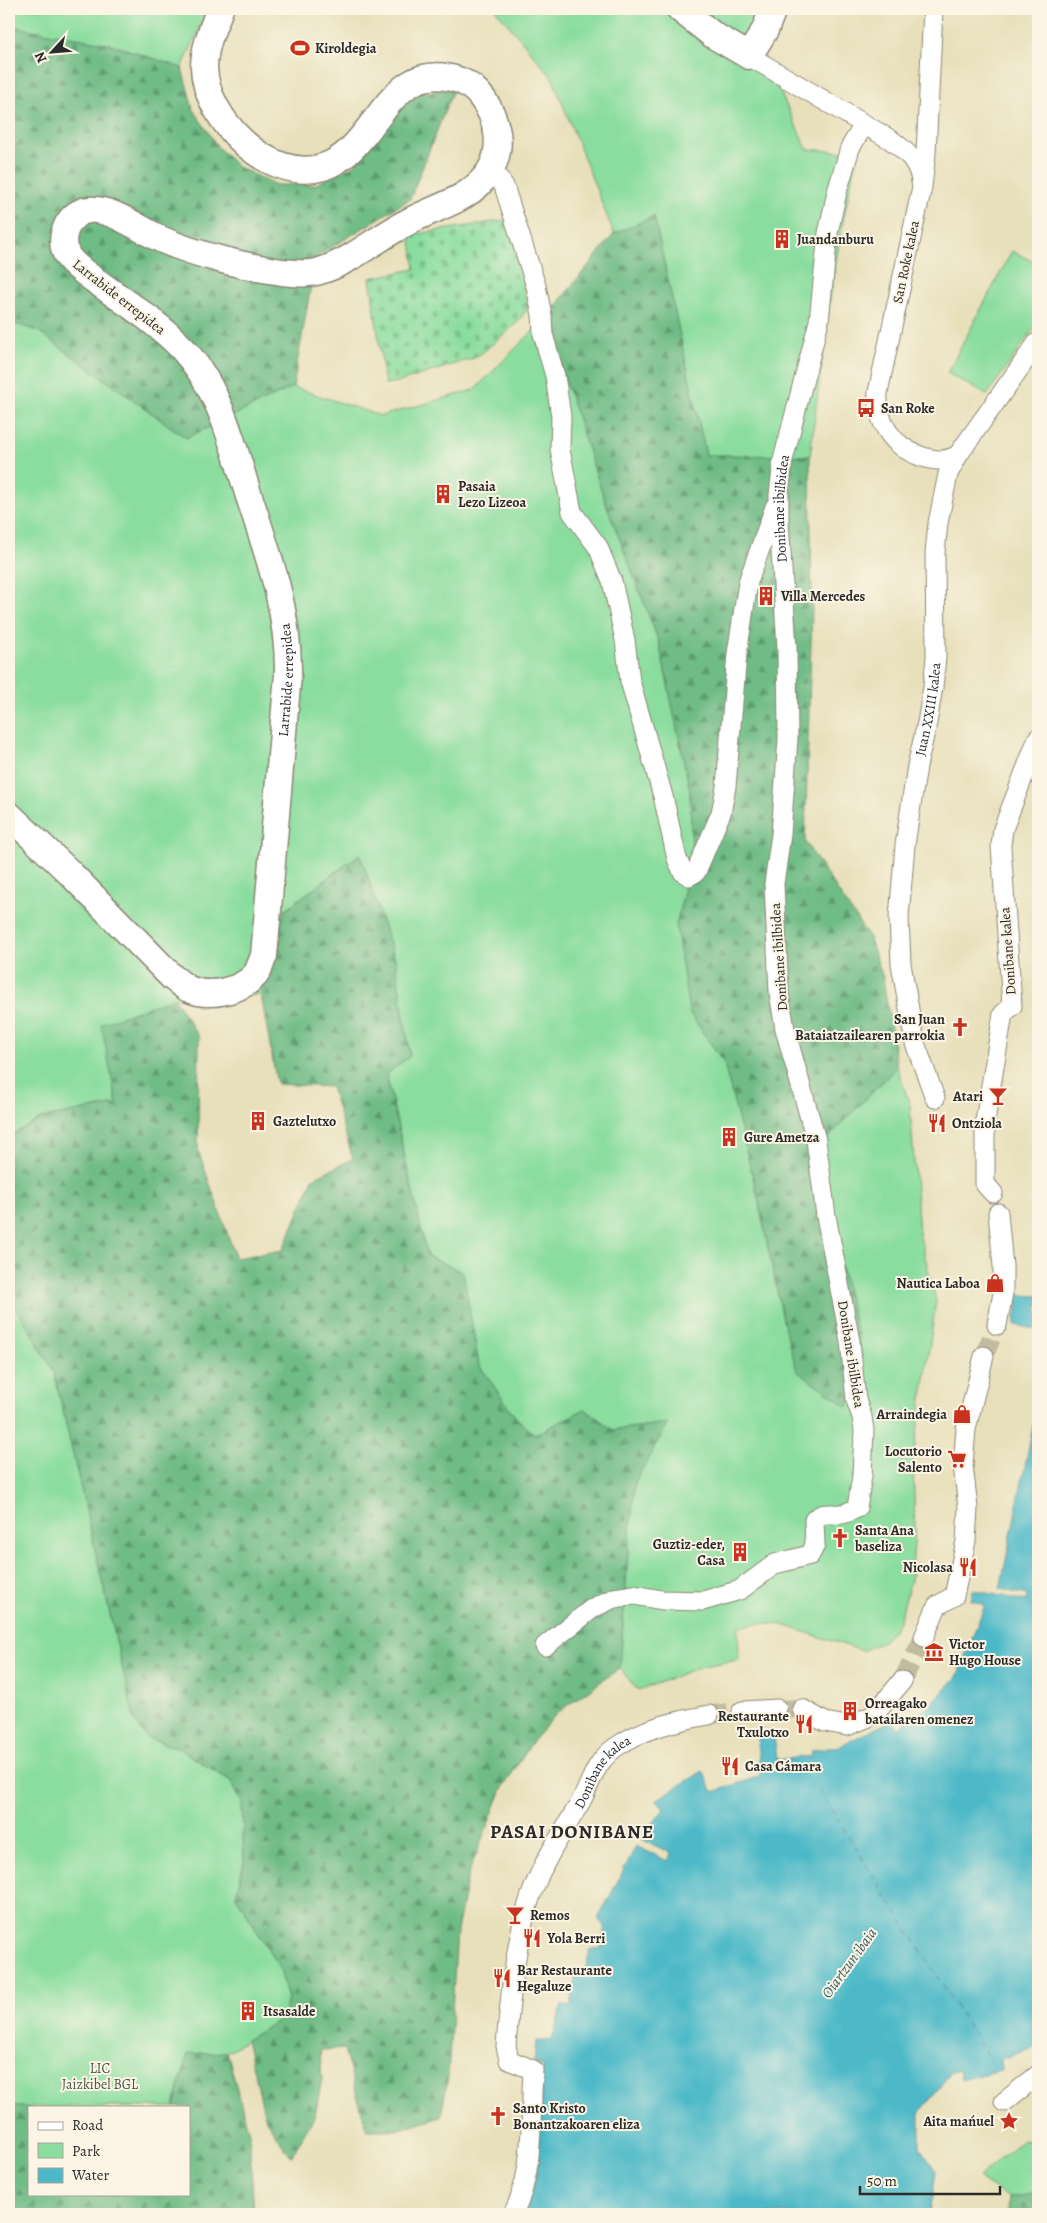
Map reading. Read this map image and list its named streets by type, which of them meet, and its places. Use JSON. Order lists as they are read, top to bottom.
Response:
{
  "streets": {
    "street": [
      "San Roke kalea",
      "Larrabide errepidea",
      "Donibane ibilbidea",
      "Juan XXIII kalea",
      "Donibane kalea"
    ]
  },
  "crossings": [
    ["San Roke kalea", "Juan XXIII kalea"]
  ],
  "districts": ["PASAI DONIBANE"],
  "water": ["Oiartzun ibaia"],
  "parks": ["LIC Jaizkibel BGL"],
  "places": {
    "sports": ["Kiroldegia"],
    "building": [
      "Juandanburu",
      "Pasaia Lezo Lizeoa",
      "Villa Mercedes",
      "Gaztelutxo",
      "Gure Ametza",
      "Guztiz-eder, Casa",
      "Orreagako batailaren omenez",
      "Itsasalde"
    ],
    "bus stop": ["San Roke"],
    "church": ["San Juan Bataiatzailearen parrokia", "Santa Ana baseliza", "Santo Kristo Bonantzakoaren eliza"],
    "bar": ["Atari", "Remos"],
    "restaurant": [
      "Ontziola",
      "Nicolasa",
      "Restaurante Txulotxo",
      "Casa Cámara",
      "Yola Berri",
      "Bar Restaurante Hegaluze"
    ],
    "shop": ["Nautica Laboa", "Arraindegia"],
    "supermarket": ["Locutorio Salento"],
    "museum": ["Victor Hugo House"],
    "place": ["Aita mańuel"]
  },
  "legend": ["Road", "Park", "Water"],
  "scale_bar": "50 m",
  "north": "bottom left"
}
